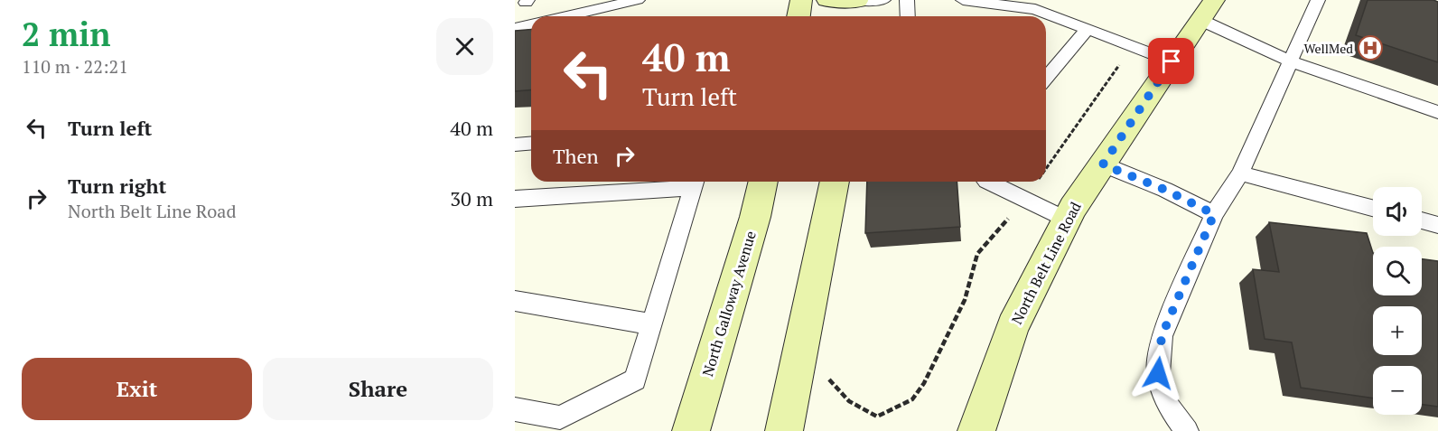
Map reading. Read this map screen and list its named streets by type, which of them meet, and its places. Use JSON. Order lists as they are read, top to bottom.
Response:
{
  "streets": {
    "main road": ["North Belt Line Road", "North Galloway Avenue"]
  },
  "places": {
    "hospital": ["WellMed"]
  },
  "page": {
    "heading": ["2 min", "110 m · 22:21"],
    "turn": ["40 m", "Turn left"],
    "list": [
      {
        "name": "Turn left",
        "value": "40 m"
      },
      {
        "name": "Turn right",
        "note": "North Belt Line Road",
        "value": "30 m"
      }
    ],
    "then": "Then",
    "map_buttons": ["+", "−"],
    "buttons": ["Exit", "Share"]
  }
}
